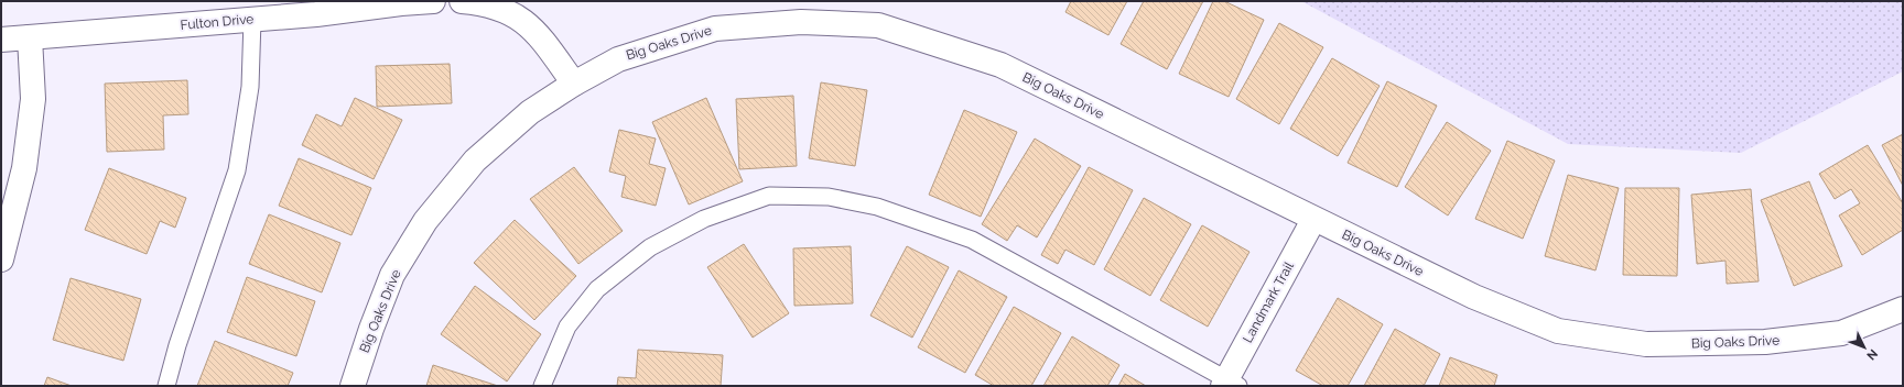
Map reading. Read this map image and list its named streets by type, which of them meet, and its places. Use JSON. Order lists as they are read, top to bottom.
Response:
{
  "streets": {
    "street": ["Fulton Drive", "Big Oaks Drive", "Landmark Trail"]
  },
  "crossings": [
    ["Big Oaks Drive", "Landmark Trail"]
  ],
  "north": "bottom right"
}
